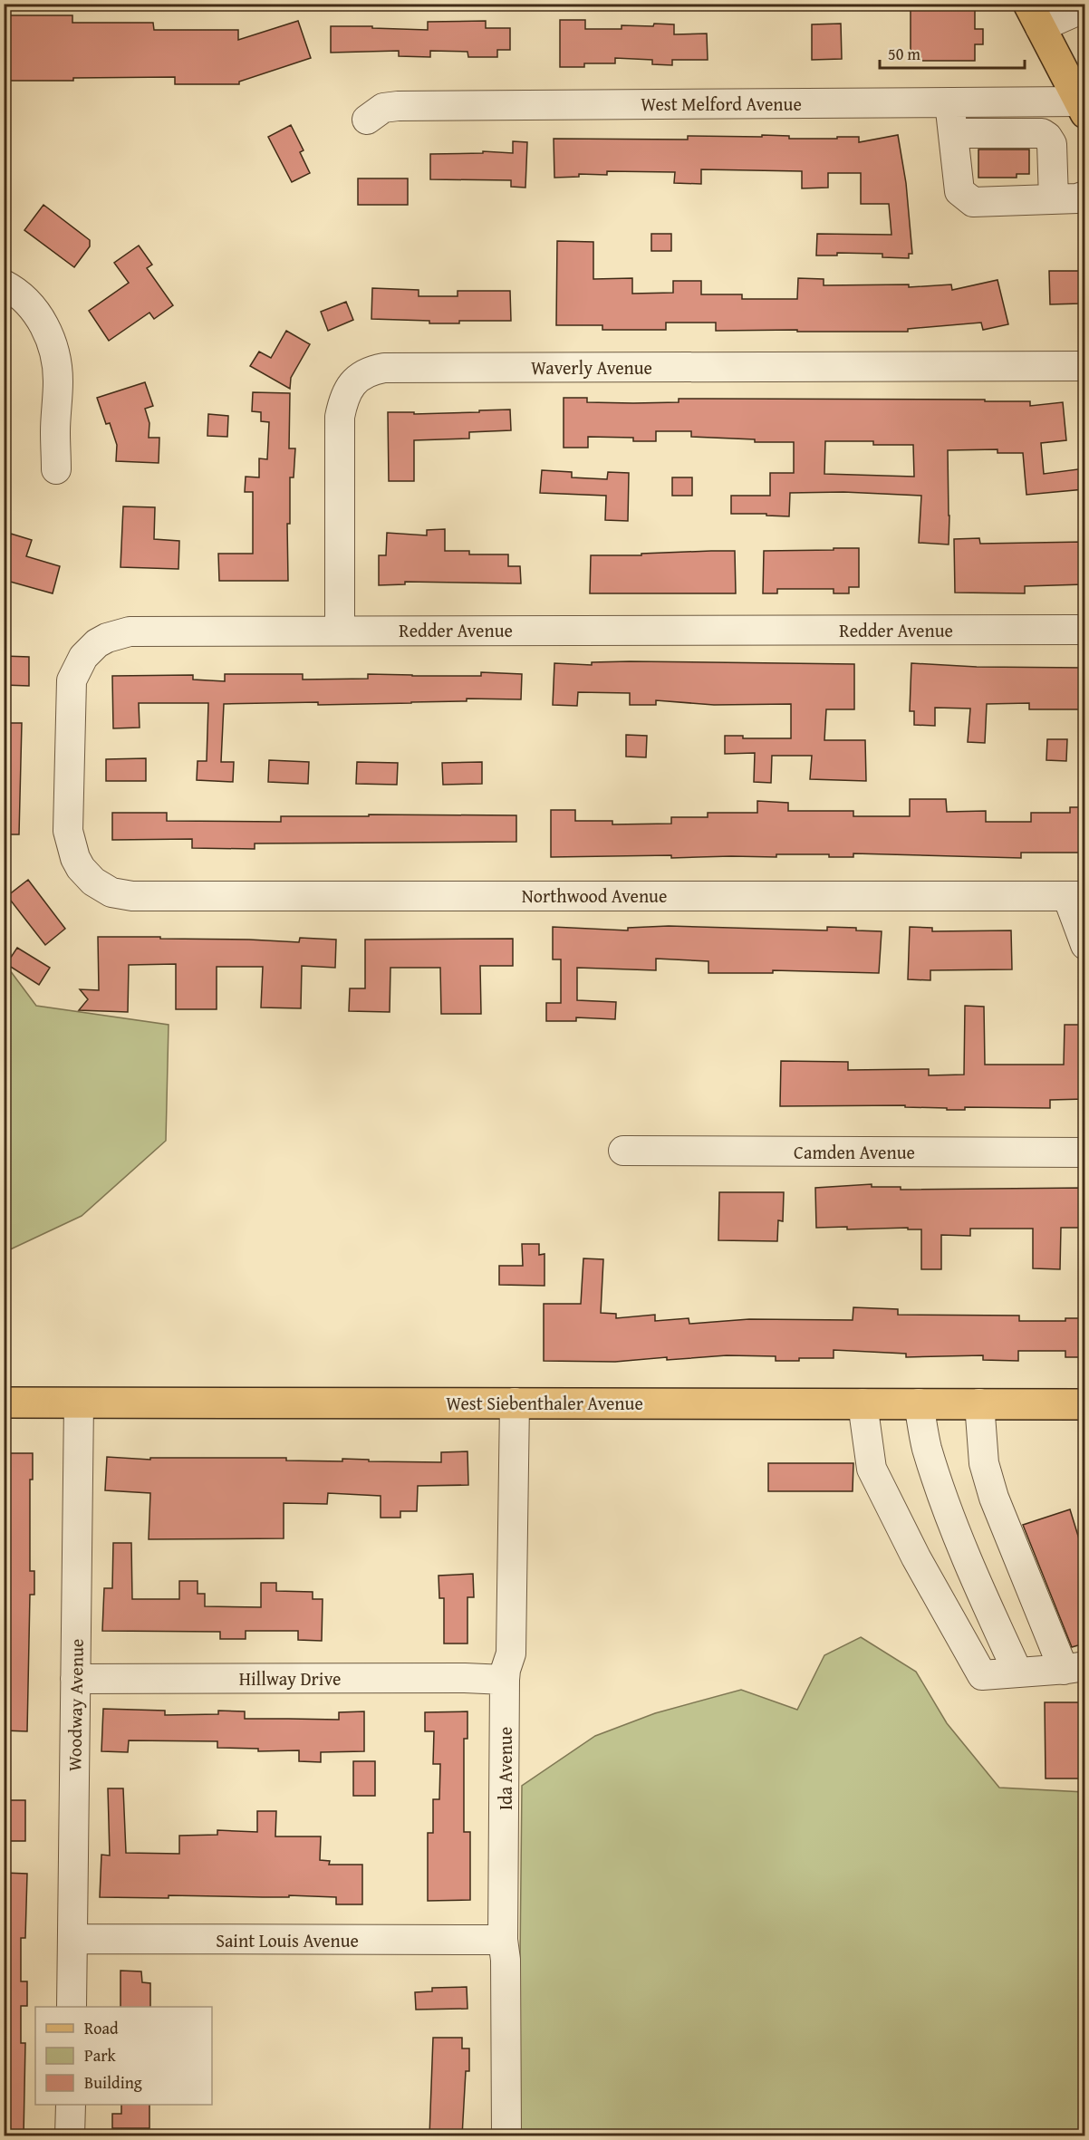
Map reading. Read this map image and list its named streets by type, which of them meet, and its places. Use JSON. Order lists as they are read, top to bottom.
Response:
{
  "streets": {
    "main road": ["West Siebenthaler Avenue"],
    "street": [
      "West Melford Avenue",
      "Waverly Avenue",
      "Redder Avenue",
      "Northwood Avenue",
      "Camden Avenue",
      "Hillway Drive",
      "Woodway Avenue",
      "Ida Avenue",
      "Saint Louis Avenue"
    ]
  },
  "crossings": [
    ["Waverly Avenue", "Redder Avenue"],
    ["Redder Avenue", "Northwood Avenue"],
    ["West Siebenthaler Avenue", "Woodway Avenue"],
    ["West Siebenthaler Avenue", "Ida Avenue"],
    ["Hillway Drive", "Woodway Avenue"],
    ["Hillway Drive", "Ida Avenue"],
    ["Woodway Avenue", "Saint Louis Avenue"],
    ["Ida Avenue", "Saint Louis Avenue"]
  ],
  "legend": ["Road", "Park", "Building"],
  "scale_bar": "50 m"
}
